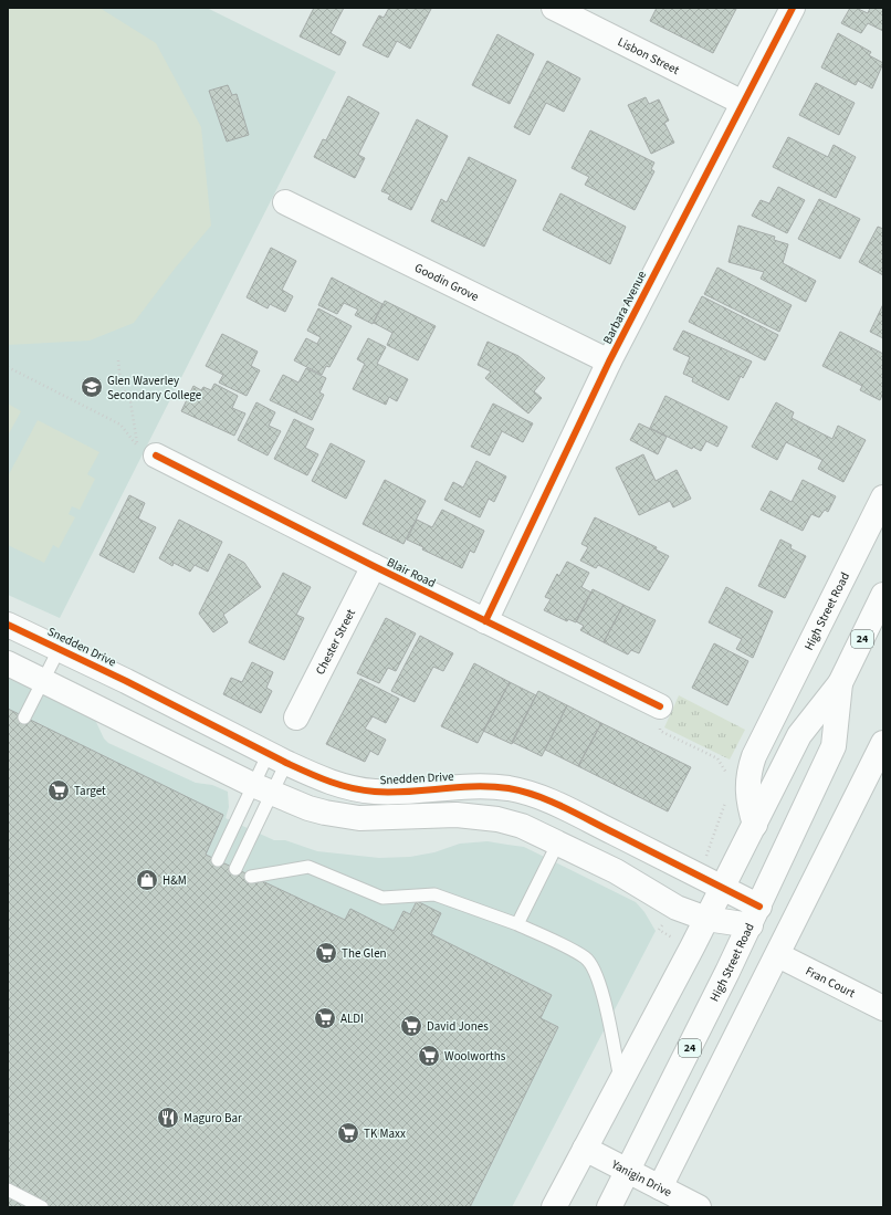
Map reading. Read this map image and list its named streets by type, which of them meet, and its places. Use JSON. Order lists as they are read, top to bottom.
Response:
{
  "streets": {
    "street": [
      "Lisbon Street",
      "Goodin Grove",
      "Barbara Avenue",
      "Blair Road",
      "High Street Road",
      "24",
      "Chester Street",
      "Snedden Drive",
      "Fran Court",
      "Yanigin Drive"
    ]
  },
  "crossings": [
    ["Lisbon Street", "Barbara Avenue"],
    ["Goodin Grove", "Barbara Avenue"],
    ["Barbara Avenue", "Blair Road"],
    ["Blair Road", "Chester Street"],
    ["High Street Road", "Snedden Drive"],
    ["High Street Road", "Yanigin Drive"]
  ],
  "places": {
    "school or university": ["Glen Waverley Secondary College"],
    "supermarket": [
      "Target",
      "The Glen",
      "ALDI",
      "David Jones",
      "Woolworths",
      "TK Maxx"
    ],
    "shop": ["H&M"],
    "restaurant": ["Maguro Bar"]
  }
}
